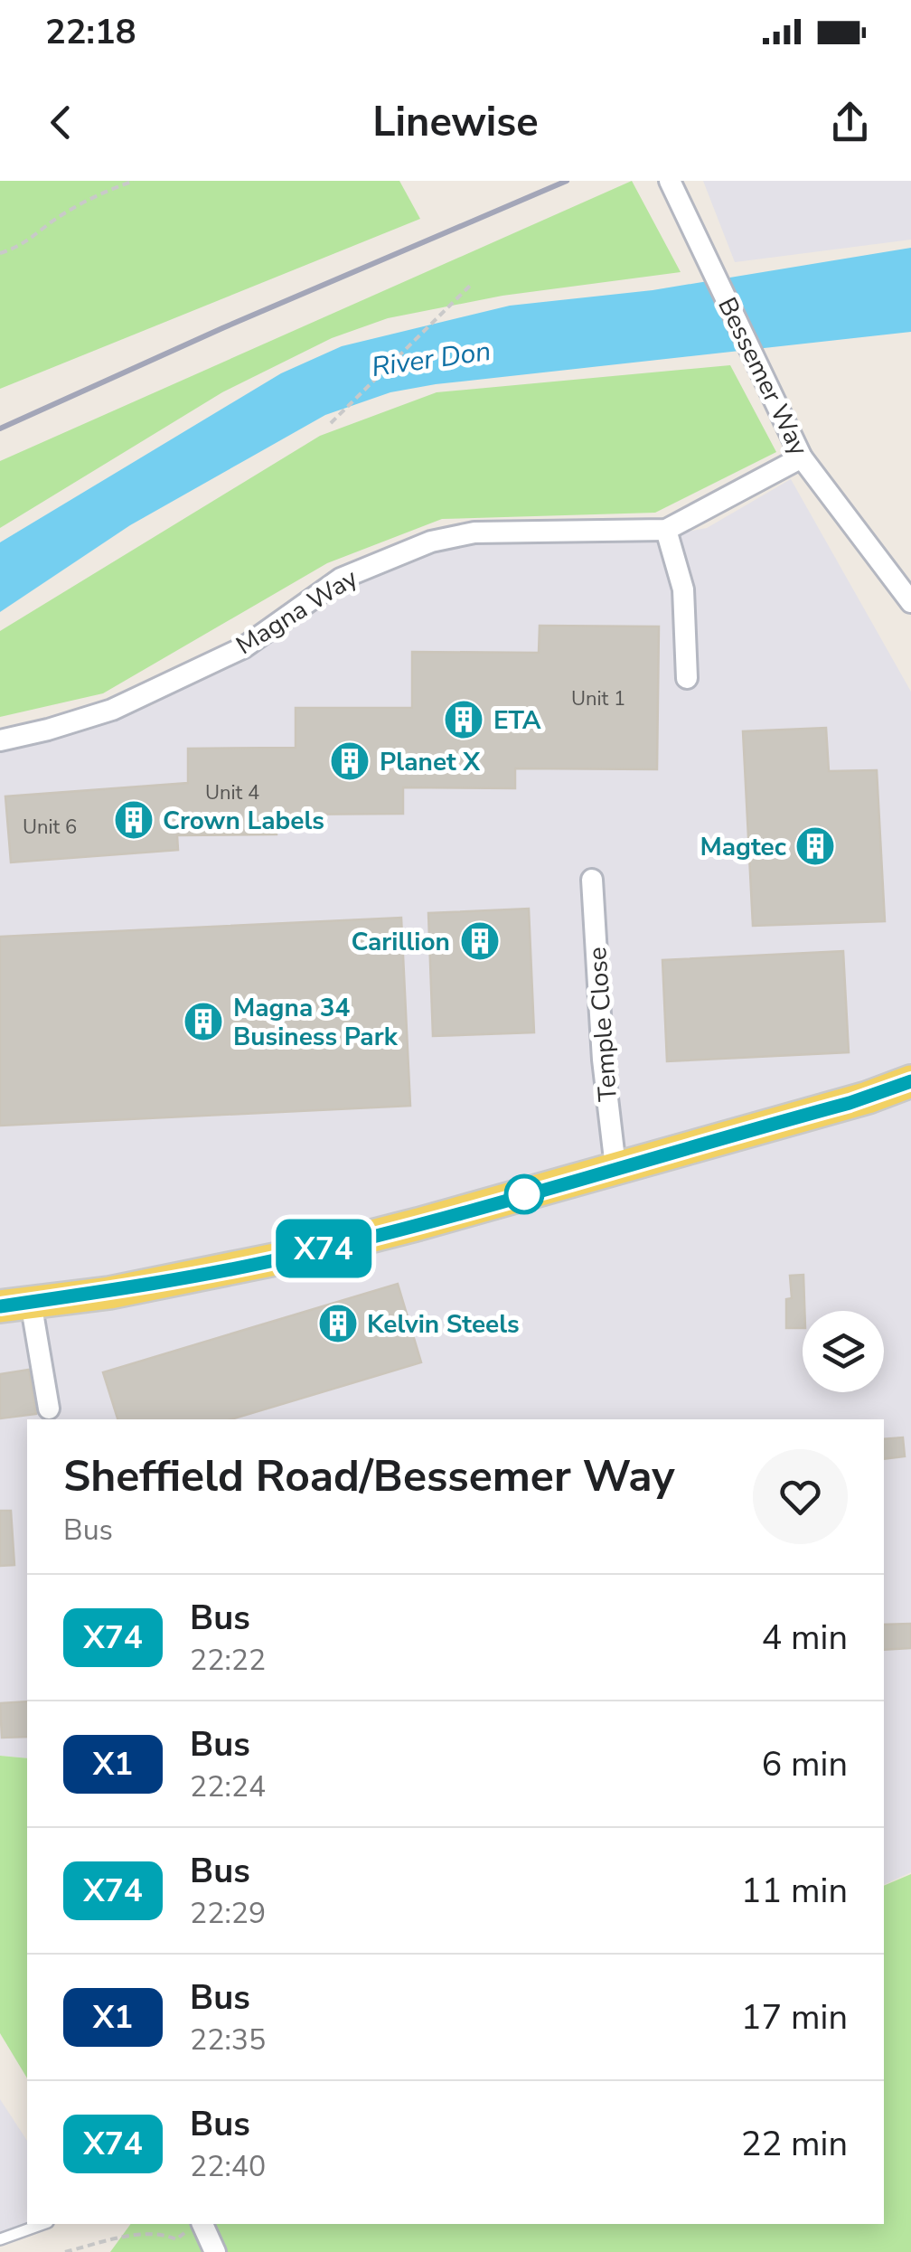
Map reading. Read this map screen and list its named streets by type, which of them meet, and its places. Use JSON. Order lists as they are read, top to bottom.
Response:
{
  "streets": {
    "street": ["Bessemer Way", "Magna Way", "Temple Close"]
  },
  "crossings": [
    ["Bessemer Way", "Magna Way"]
  ],
  "water": ["River Don"],
  "places": {
    "building": [
      "ETA",
      "Planet X",
      "Crown Labels",
      "Magtec",
      "Carillion",
      "Magna 34 Business Park",
      "Kelvin Steels"
    ]
  },
  "lines": ["bus line X74"],
  "house_numbers": ["Unit 1", "Unit 4", "Unit 6"],
  "page": {
    "status": "22:18",
    "header": "Linewise",
    "on_map": "X74",
    "heading": ["Sheffield Road/Bessemer Way", "Bus"],
    "list": [
      {
        "mark": "X74",
        "name": "Bus",
        "note": "22:22",
        "value": "4 min"
      },
      {
        "mark": "X1",
        "name": "Bus",
        "note": "22:24",
        "value": "6 min"
      },
      {
        "mark": "X74",
        "name": "Bus",
        "note": "22:29",
        "value": "11 min"
      },
      {
        "mark": "X1",
        "name": "Bus",
        "note": "22:35",
        "value": "17 min"
      },
      {
        "mark": "X74",
        "name": "Bus",
        "note": "22:40",
        "value": "22 min"
      }
    ]
  }
}
